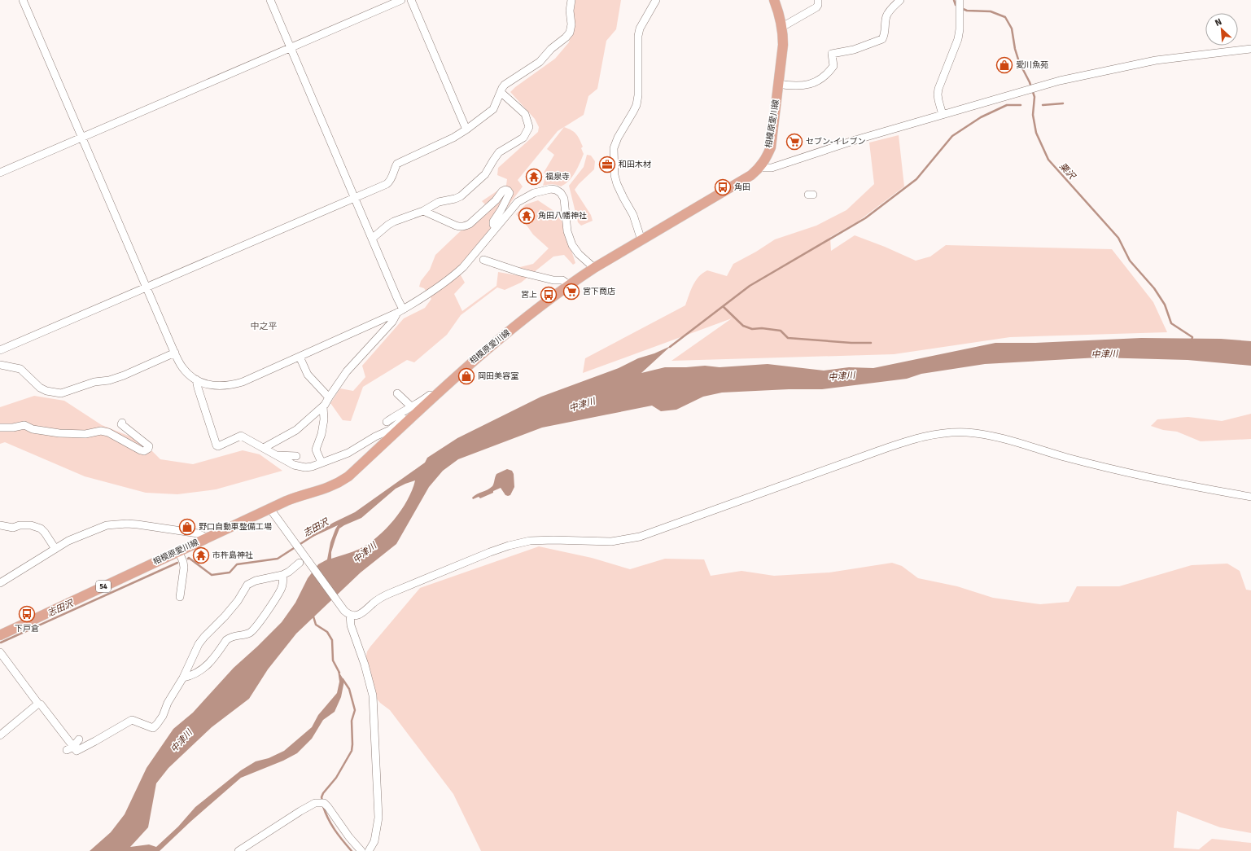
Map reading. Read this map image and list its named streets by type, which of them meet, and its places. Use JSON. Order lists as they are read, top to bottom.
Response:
{
  "streets": {
    "main road": ["相模原愛川線", "54"]
  },
  "districts": ["中之平"],
  "water": ["栗沢", "中津川", "志田沢"],
  "places": {
    "shop": ["愛川魚苑", "岡田美容室", "野口自動車整備工場"],
    "supermarket": ["セブン-イレブン", "宮下商店"],
    "office": ["和田木材"],
    "temple": ["福泉寺", "角田八幡神社", "市杵島神社"],
    "bus stop": ["角田", "宮上", "下戸倉"]
  },
  "north": "top left"
}
